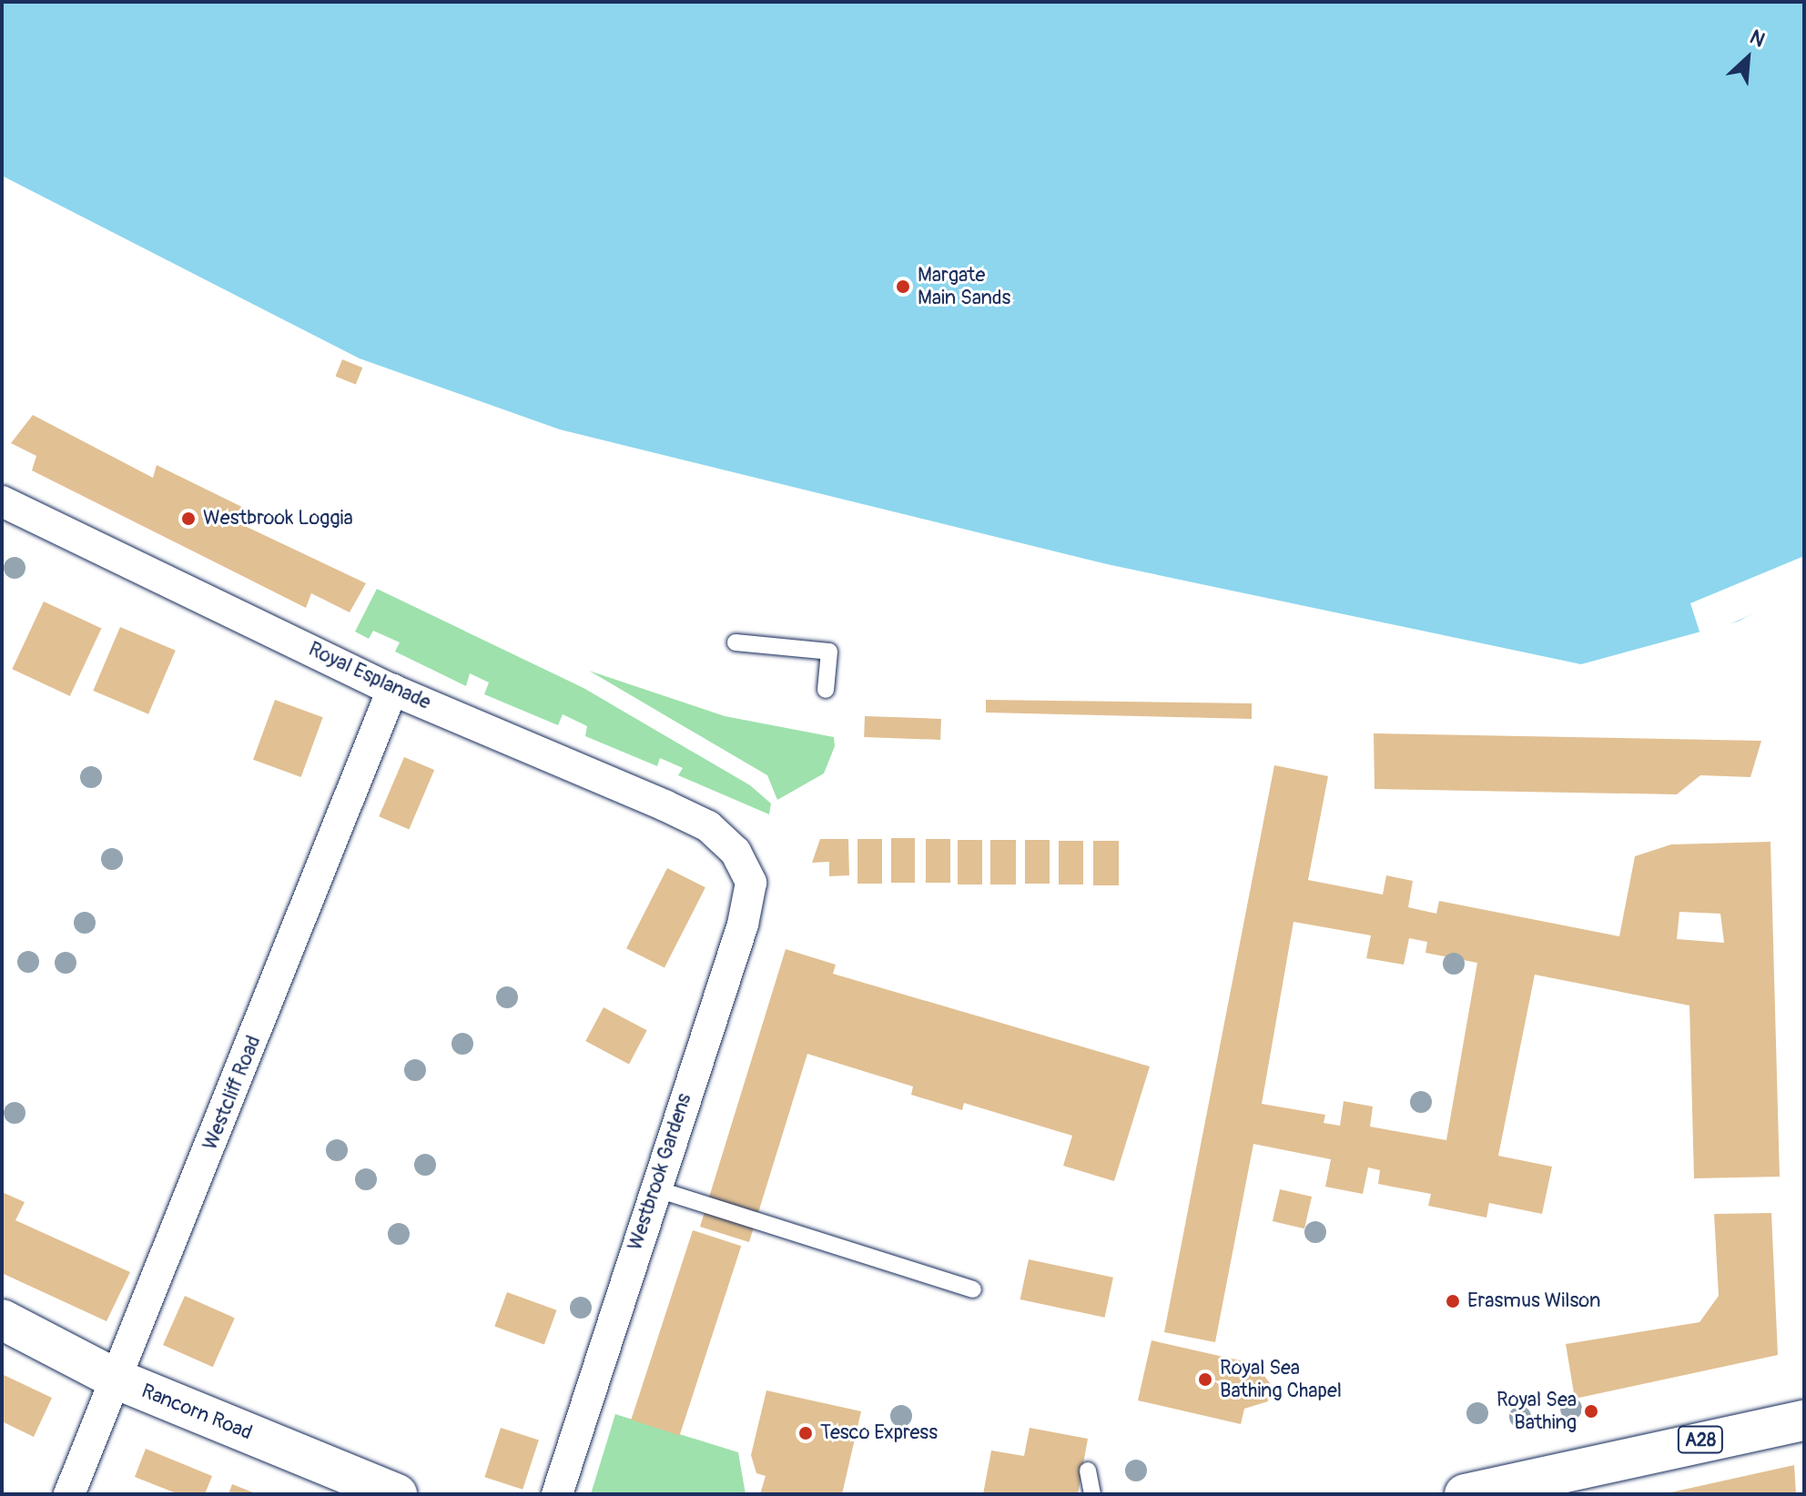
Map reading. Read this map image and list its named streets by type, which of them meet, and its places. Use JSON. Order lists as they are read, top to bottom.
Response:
{
  "streets": {
    "main road": ["Rancorn Road", "A28"],
    "street": ["Royal Esplanade", "Westcliff Road", "Westbrook Gardens"]
  },
  "crossings": [
    ["Royal Esplanade", "Westcliff Road"],
    ["Royal Esplanade", "Westbrook Gardens"],
    ["Westcliff Road", "Rancorn Road"]
  ],
  "places": [
    "Margate Main Sands",
    "Westbrook Loggia",
    "Erasmus Wilson",
    "Royal Sea Bathing Chapel",
    "Royal Sea Bathing",
    "Tesco Express"
  ],
  "north": "top right"
}
